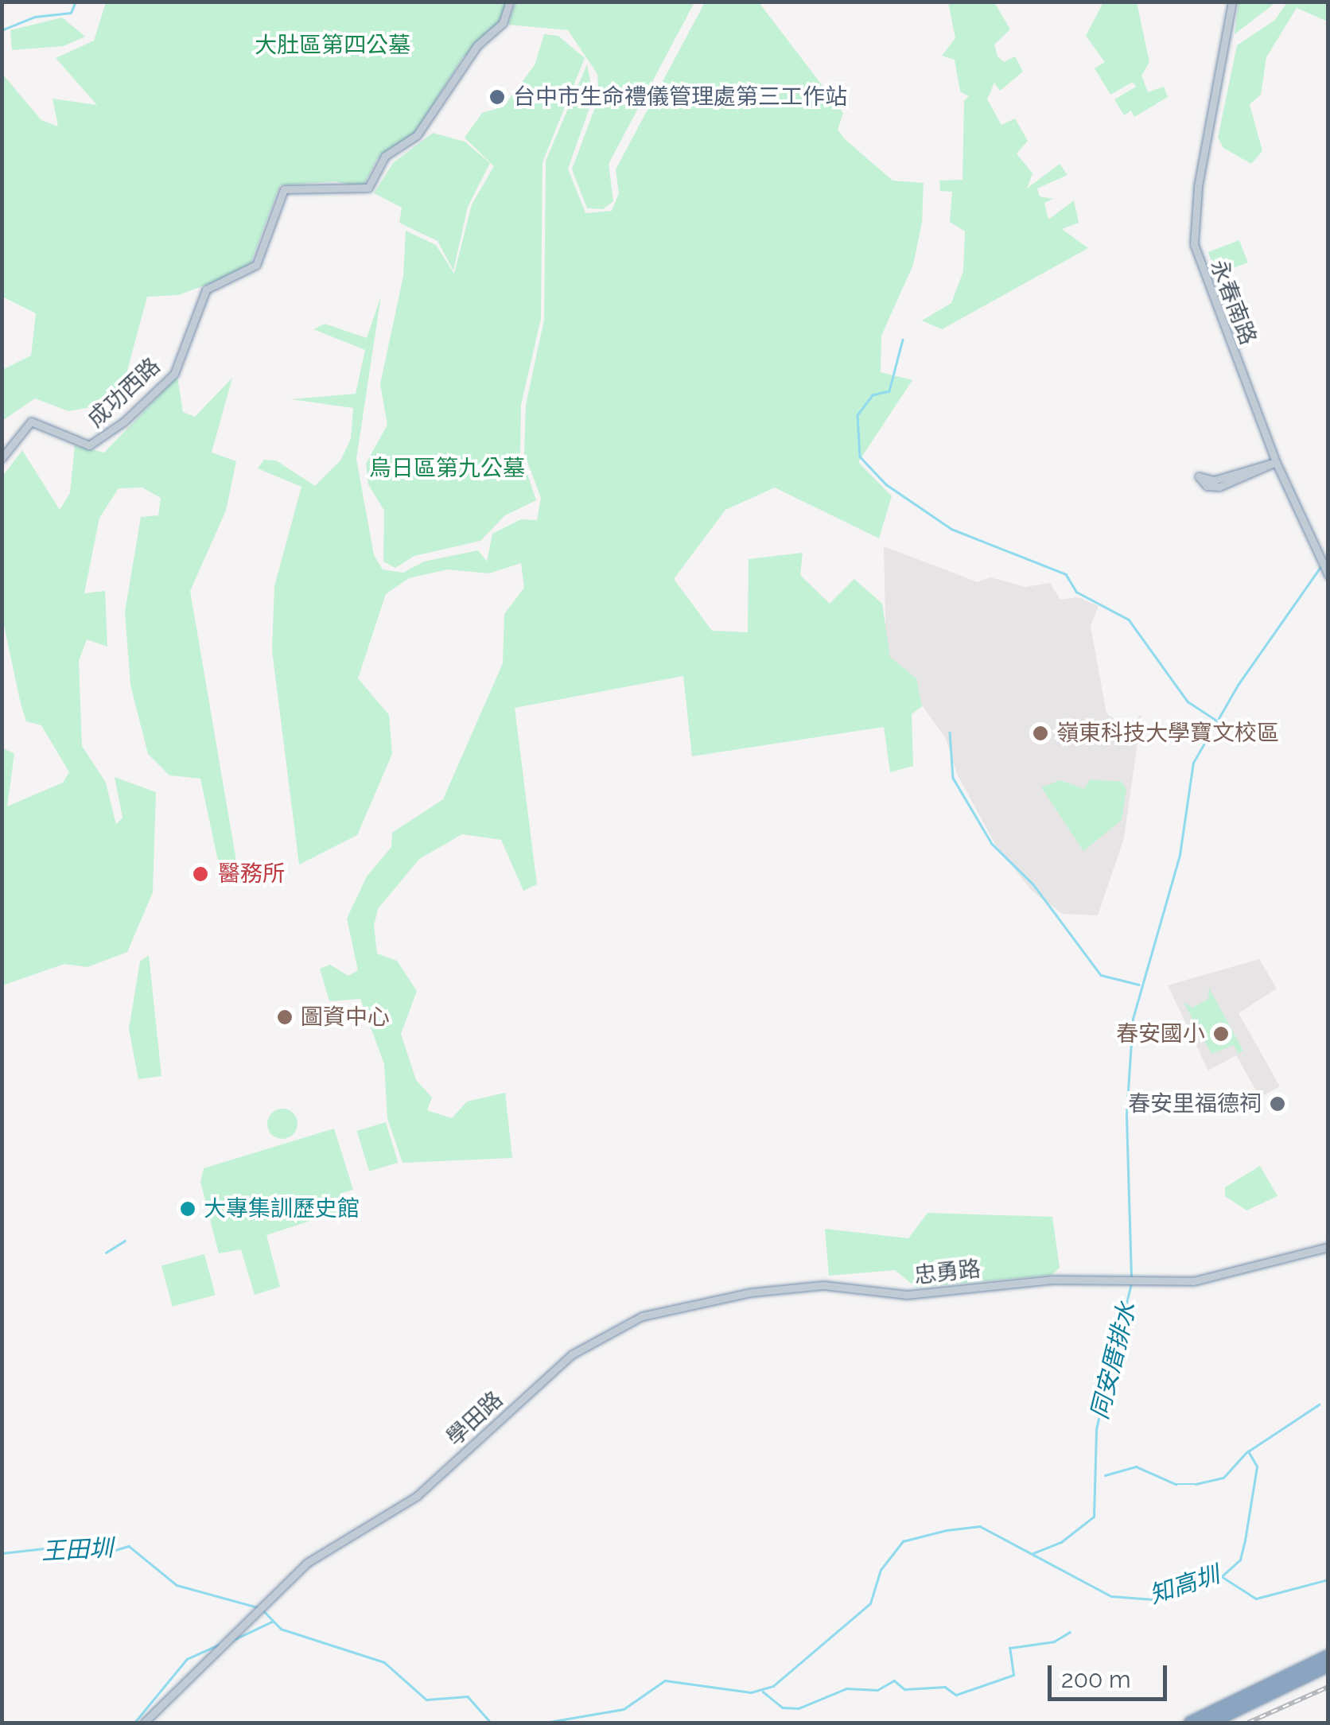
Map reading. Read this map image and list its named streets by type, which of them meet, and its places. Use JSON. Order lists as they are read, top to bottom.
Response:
{
  "streets": {
    "street": [
      "永春南路",
      "成功西路",
      "忠勇路",
      "學田路"
    ]
  },
  "crossings": [
    ["忠勇路", "學田路"]
  ],
  "water": ["同安厝排水", "王田圳", "知高圳"],
  "parks": ["大肚區第四公墓", "烏日區第九公墓"],
  "places": [
    "台中市生命禮儀管理處第三工作站",
    "嶺東科技大學寶文校區",
    "醫務所",
    "圖資中心",
    "春安國小",
    "春安里福德祠",
    "大專集訓歷史館"
  ],
  "scale_bar": "200 m"
}
